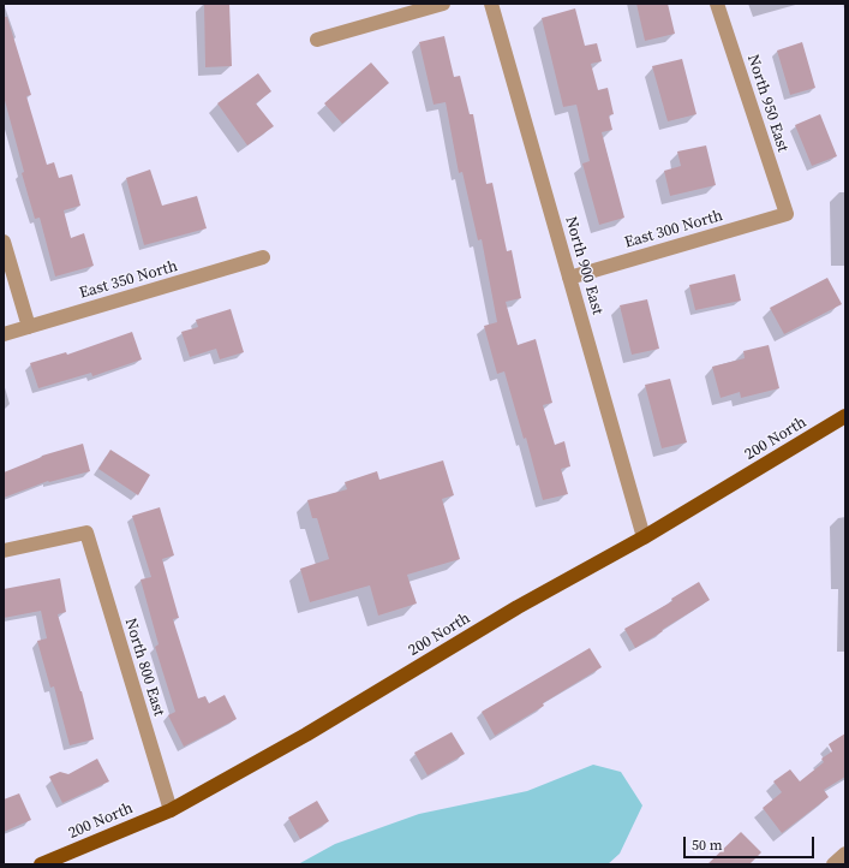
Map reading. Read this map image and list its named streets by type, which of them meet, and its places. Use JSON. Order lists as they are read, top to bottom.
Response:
{
  "streets": {
    "main road": ["200 North"],
    "street": [
      "North 950 East",
      "East 300 North",
      "North 900 East",
      "East 350 North",
      "North 800 East"
    ]
  },
  "crossings": [
    ["North 950 East", "East 300 North"],
    ["East 300 North", "North 900 East"],
    ["North 900 East", "200 North"],
    ["200 North", "North 800 East"]
  ],
  "scale_bar": "50 m"
}
